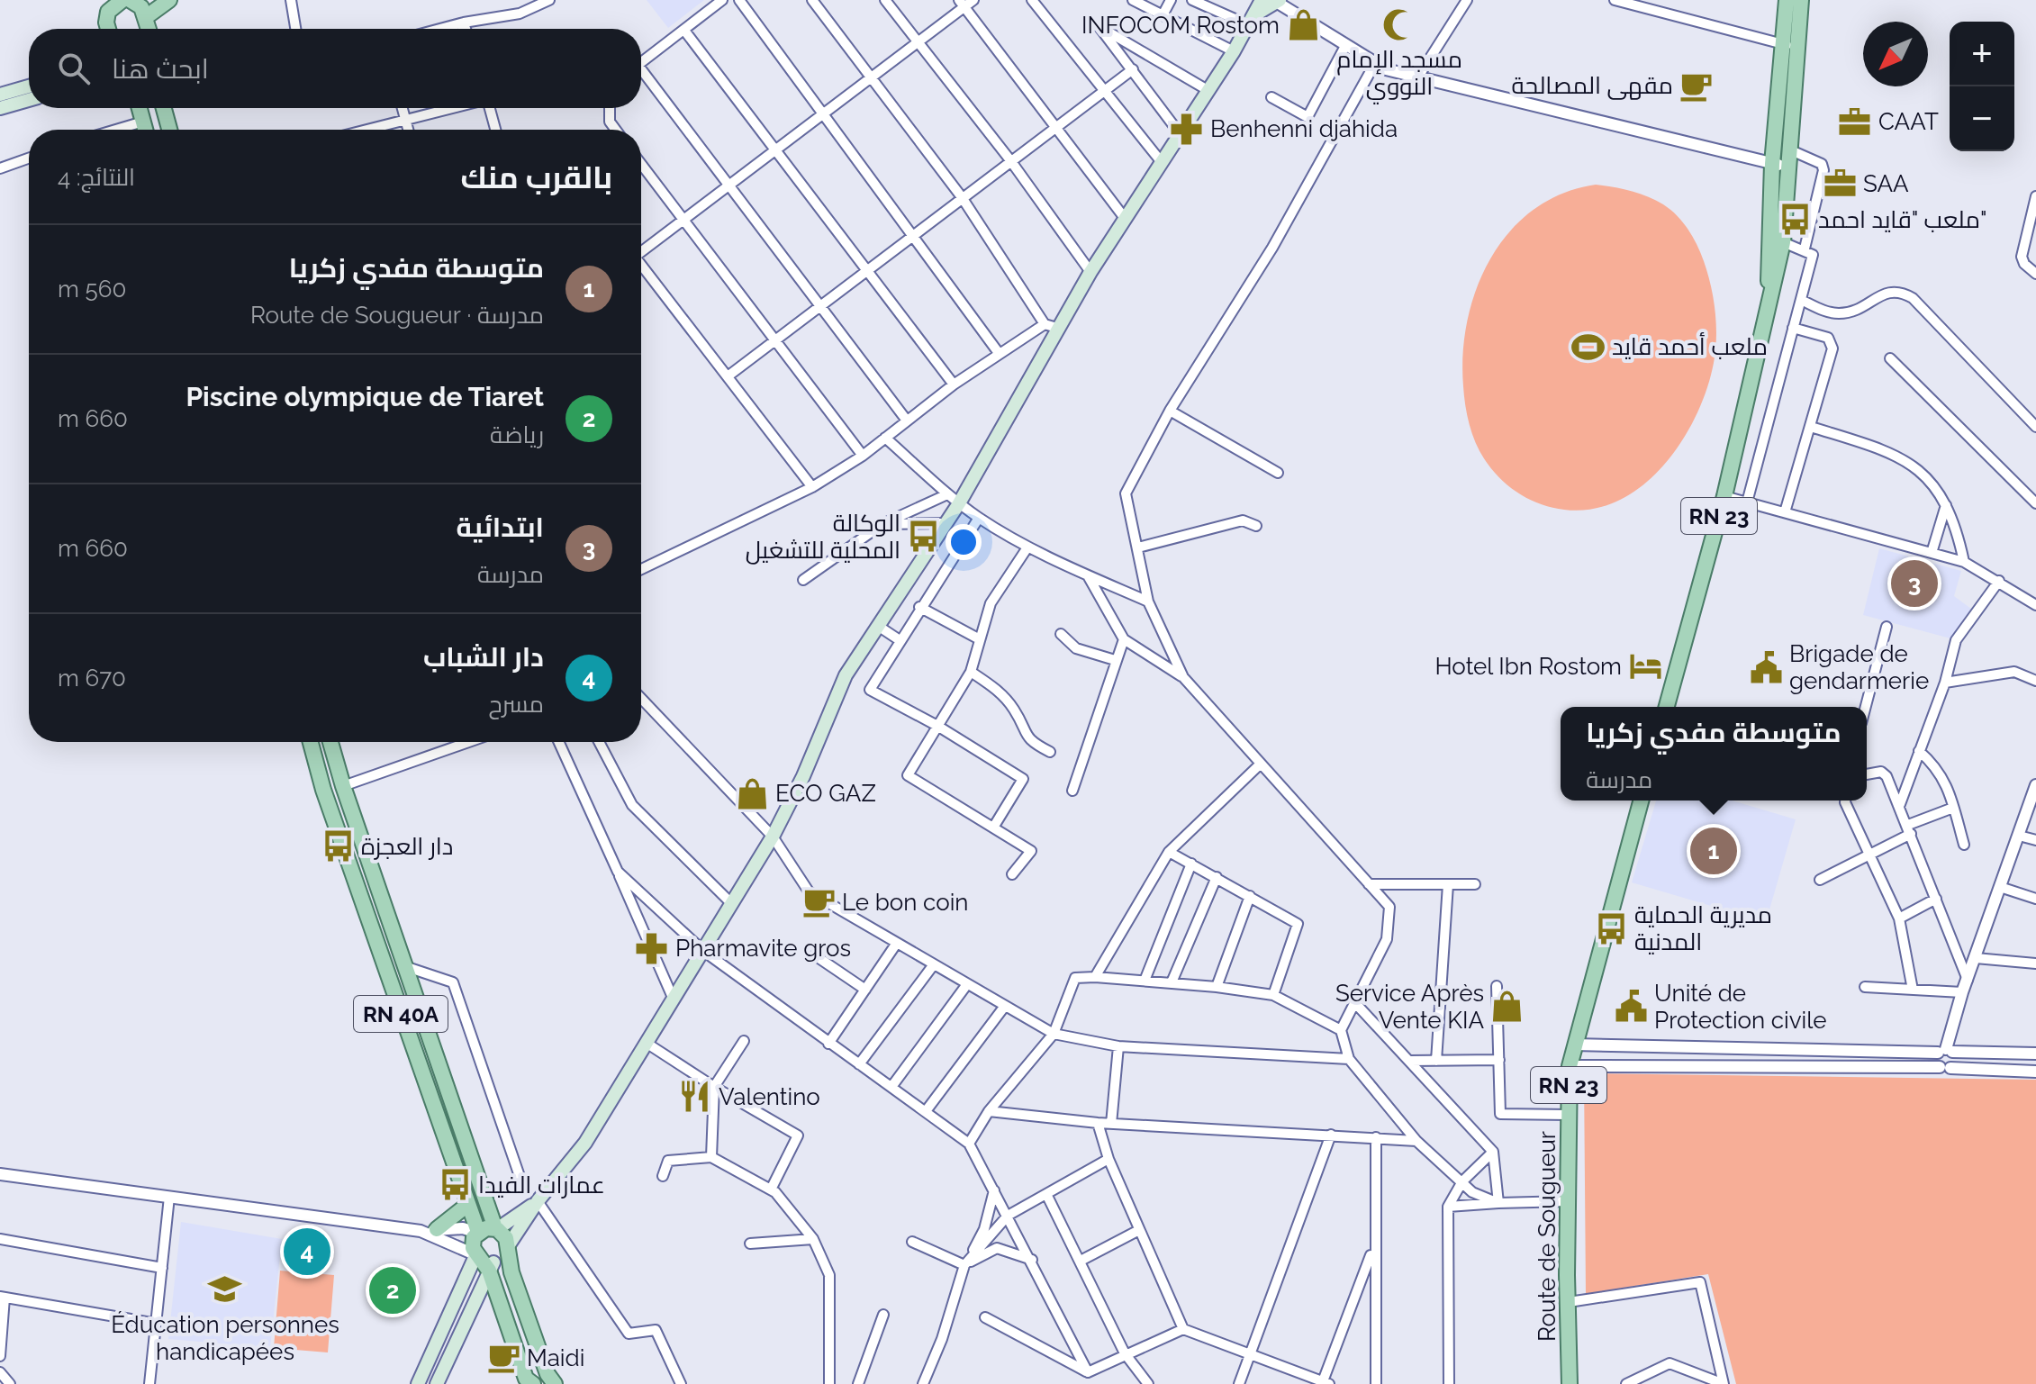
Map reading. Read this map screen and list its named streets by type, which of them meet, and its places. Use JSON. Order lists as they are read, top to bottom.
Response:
{
  "streets": {
    "main road": ["RN 23", "RN 40A", "Route de Sougueur"]
  },
  "places": {
    "mosque": ["مسجد الإمام النووي"],
    "shop": ["INFOCOM Rostom", "ECO GAZ", "Service Après Vente KIA"],
    "cafe": ["مقهى المصالحة", "Le bon coin", "Maidi"],
    "office": ["CAAT", "SAA"],
    "pharmacy": ["Benhenni djahida", "Pharmavite gros"],
    "bus stop": [
      "ملعب \"قايد احمد\"",
      "الوكالة المحلية للتشغيل",
      "دار العجزة",
      "مديرية الحماية المدنية",
      "عمارات الفيدا"
    ],
    "sports": ["ملعب أحمد قايد"],
    "hotel": ["Hotel Ibn Rostom"],
    "public building": ["Brigade de gendarmerie", "Unité de Protection civile"],
    "restaurant": ["Valentino"],
    "school or university": ["Éducation personnes handicapées"]
  },
  "north": "bottom left",
  "page": {
    "map_buttons": ["+", "−"],
    "search": "ابحث هنا",
    "heading": ["بالقرب منك", "النتائج: 4"],
    "list": [
      {
        "mark": "1",
        "name": "متوسطة مفدي زكريا",
        "note": "مدرسة · Route de Sougueur",
        "value": "560 m"
      },
      {
        "mark": "2",
        "name": "Piscine olympique de Tiaret",
        "note": "رياضة",
        "value": "660 m"
      },
      {
        "mark": "3",
        "name": "ابتدائية",
        "note": "مدرسة",
        "value": "660 m"
      },
      {
        "mark": "4",
        "name": "دار الشباب",
        "note": "مسرح",
        "value": "670 m"
      }
    ],
    "pins": [
      "3",
      "1",
      "4",
      "2"
    ],
    "popup": ["متوسطة مفدي زكريا", "مدرسة"]
  }
}
